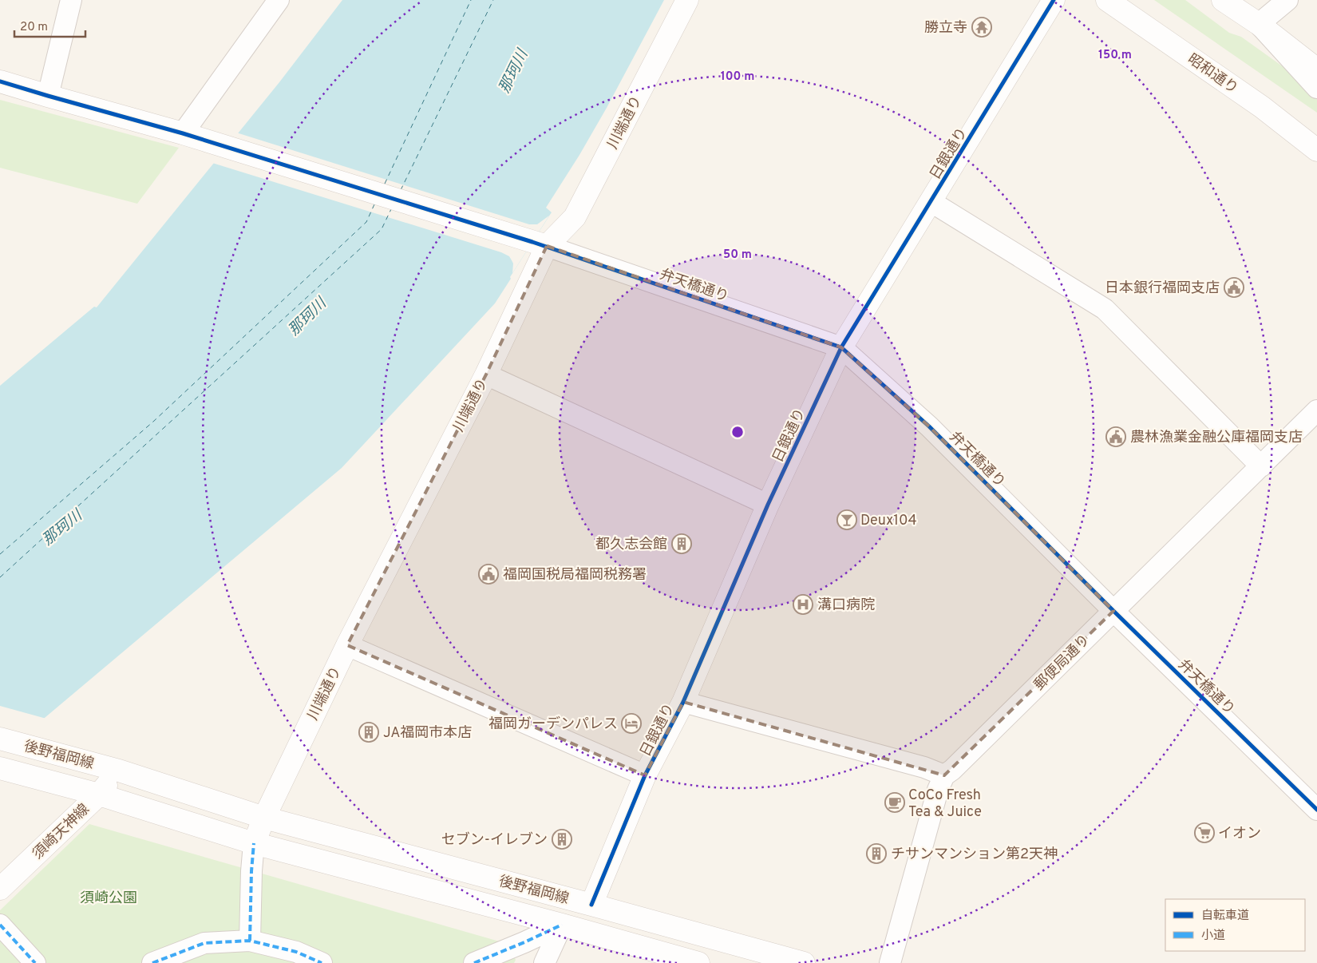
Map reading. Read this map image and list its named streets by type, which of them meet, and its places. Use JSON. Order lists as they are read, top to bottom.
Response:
{
  "streets": {
    "main road": [
      "昭和通り",
      "川端通り",
      "日銀通り",
      "後野福岡線",
      "須崎天神線"
    ],
    "street": ["弁天橋通り", "郵便局通り"]
  },
  "crossings": [
    ["川端通り", "弁天橋通り"],
    ["川端通り", "後野福岡線"],
    ["日銀通り", "弁天橋通り"],
    ["日銀通り", "後野福岡線"],
    ["弁天橋通り", "郵便局通り"],
    ["後野福岡線", "須崎天神線"]
  ],
  "water": ["那珂川"],
  "parks": ["須崎公園"],
  "places": {
    "temple": ["勝立寺"],
    "public building": ["日本銀行福岡支店", "農林漁業金融公庫福岡支店", "福岡国税局福岡税務署"],
    "bar": ["Deux104"],
    "building": [
      "都久志会館",
      "JA福岡市本店",
      "セブン-イレブン",
      "チサンマンション第2天神"
    ],
    "hospital": ["溝口病院"],
    "hotel": ["福岡ガーデンパレス"],
    "cafe": ["CoCo Fresh Tea & Juice"],
    "supermarket": ["イオン"]
  },
  "legend": ["自転車道", "小道"],
  "scale_bar": "20 m",
  "rings": ["150 m", "100 m", "50 m"]
}
